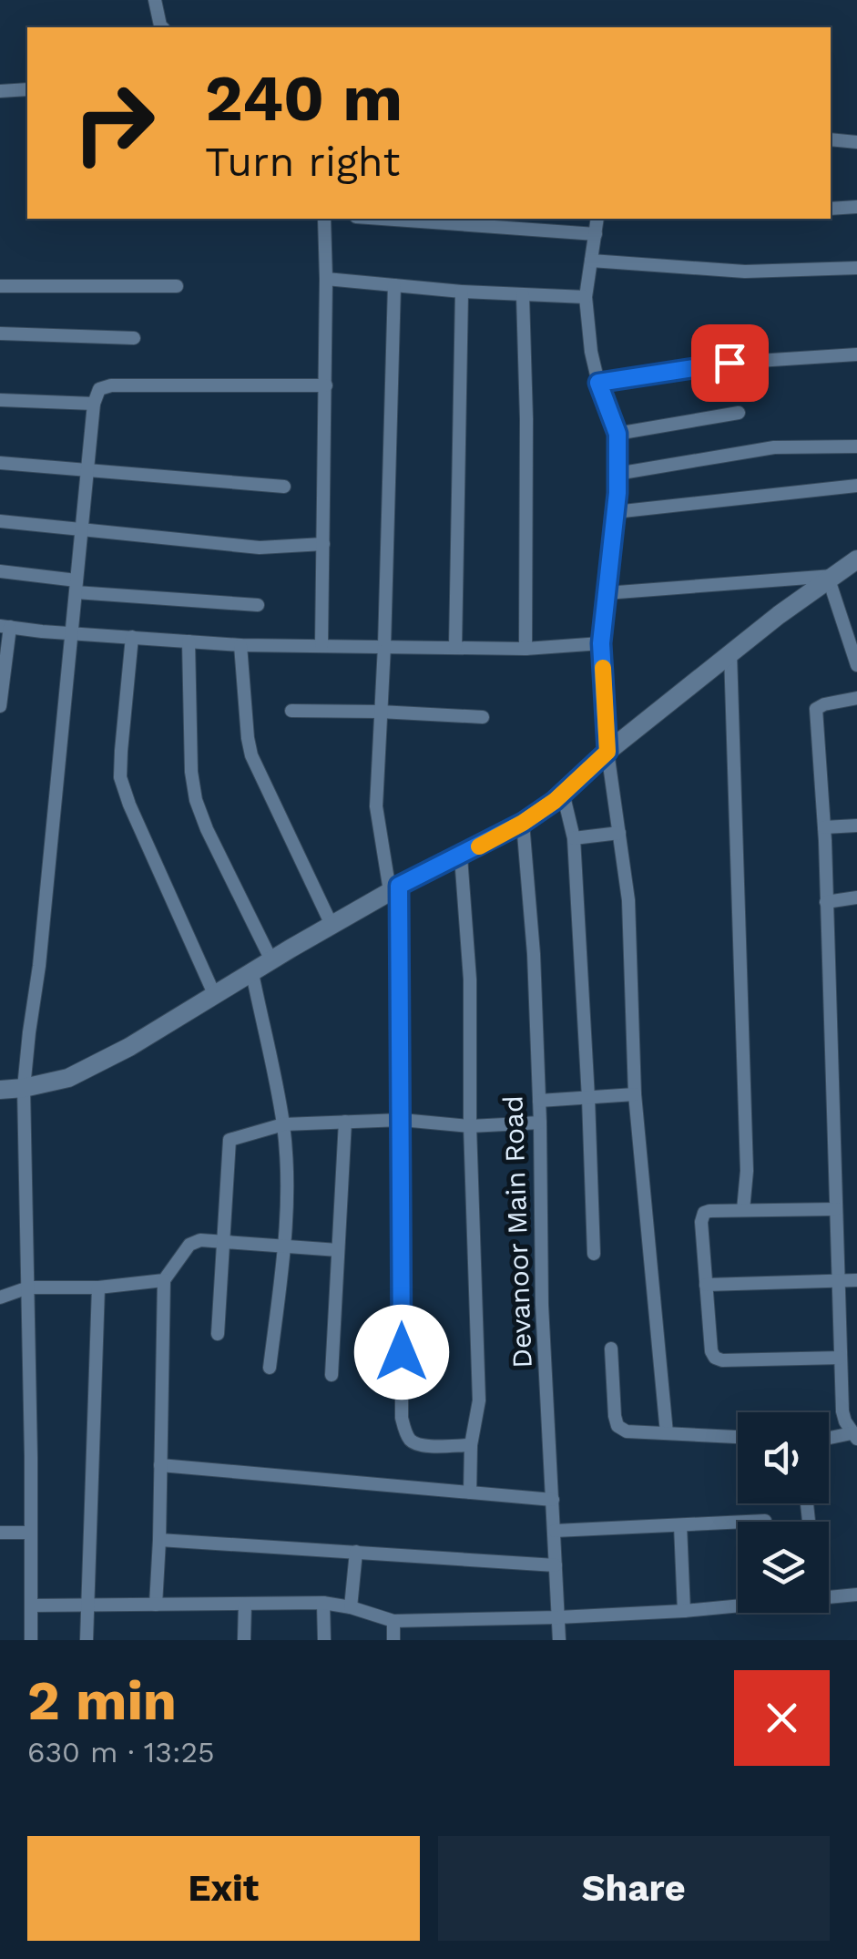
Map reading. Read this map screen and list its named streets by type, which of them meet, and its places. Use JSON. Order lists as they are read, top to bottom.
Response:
{
  "streets": {
    "street": ["Devanoor Main Road"]
  },
  "page": {
    "turn": ["240 m", "Turn right"],
    "heading": ["2 min", "630 m · 13:25"],
    "buttons": ["Exit", "Share"]
  }
}
